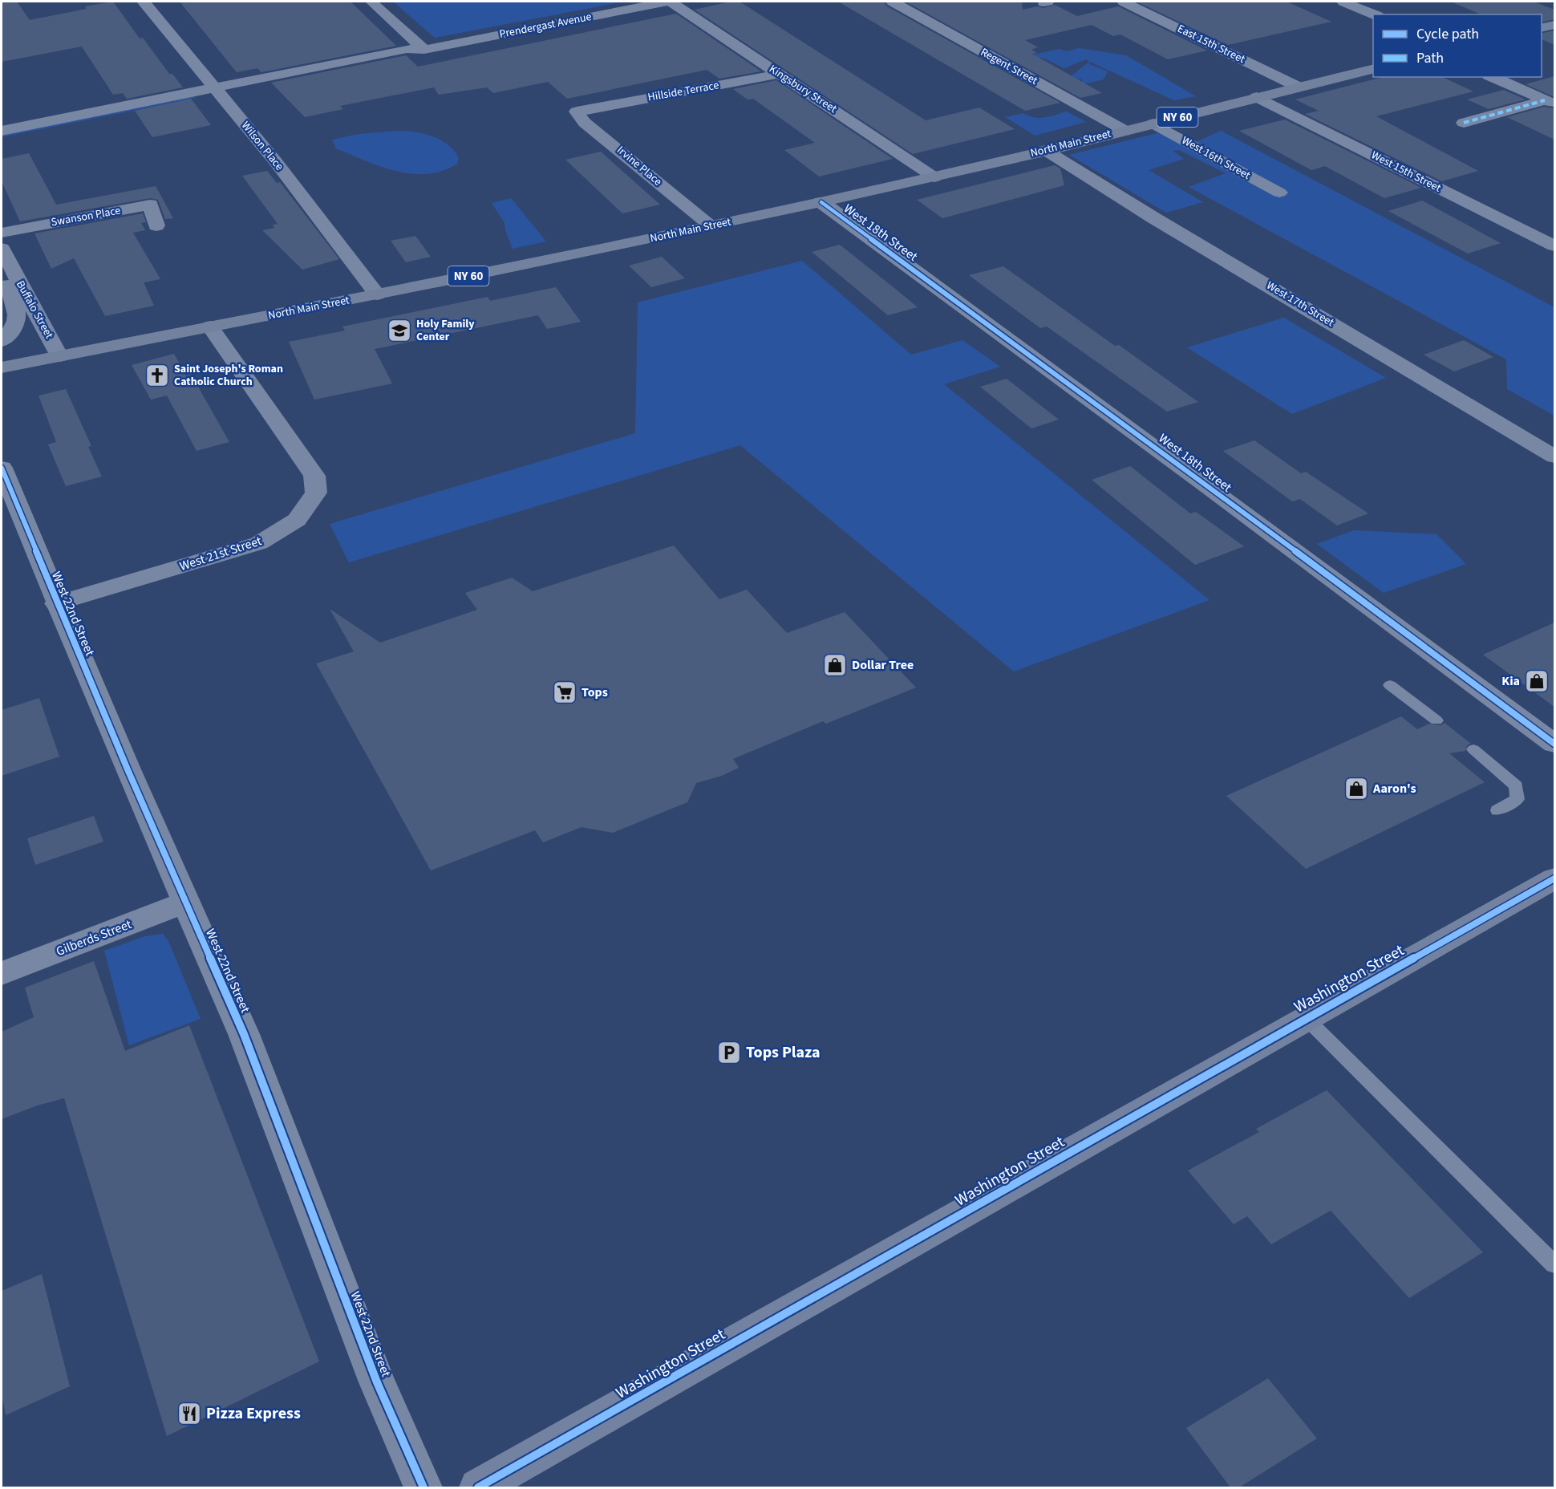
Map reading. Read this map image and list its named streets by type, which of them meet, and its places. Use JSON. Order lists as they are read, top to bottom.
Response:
{
  "streets": {
    "highway": ["NY 60", "North Main Street"],
    "main road": ["Washington Street"],
    "street": [
      "Prendergast Avenue",
      "East 15th Street",
      "Regent Street",
      "Kingsbury Street",
      "Hillside Terrace",
      "Wilson Place",
      "West 16th Street",
      "Irvine Place",
      "West 15th Street",
      "Swanson Place",
      "West 18th Street",
      "West 17th Street",
      "Buffalo Street",
      "West 21st Street",
      "West 22nd Street",
      "Gilberds Street"
    ]
  },
  "crossings": [
    ["Prendergast Avenue", "Kingsbury Street"],
    ["Prendergast Avenue", "Wilson Place"],
    ["East 15th Street", "North Main Street"],
    ["Regent Street", "North Main Street"],
    ["Kingsbury Street", "Hillside Terrace"],
    ["Kingsbury Street", "North Main Street"],
    ["Hillside Terrace", "Irvine Place"],
    ["North Main Street", "Wilson Place"],
    ["North Main Street", "West 16th Street"],
    ["North Main Street", "Irvine Place"],
    ["North Main Street", "West 15th Street"],
    ["North Main Street", "West 18th Street"],
    ["North Main Street", "West 17th Street"],
    ["North Main Street", "Buffalo Street"],
    ["North Main Street", "West 21st Street"],
    ["West 21st Street", "West 22nd Street"],
    ["West 22nd Street", "Gilberds Street"]
  ],
  "places": {
    "school or university": ["Holy Family Center"],
    "church": ["Saint Joseph's Roman Catholic Church"],
    "shop": ["Dollar Tree", "Kia", "Aaron's"],
    "supermarket": ["Tops"],
    "parking": ["Tops Plaza"],
    "restaurant": ["Pizza Express"]
  },
  "legend": ["Cycle path", "Path"]
}
